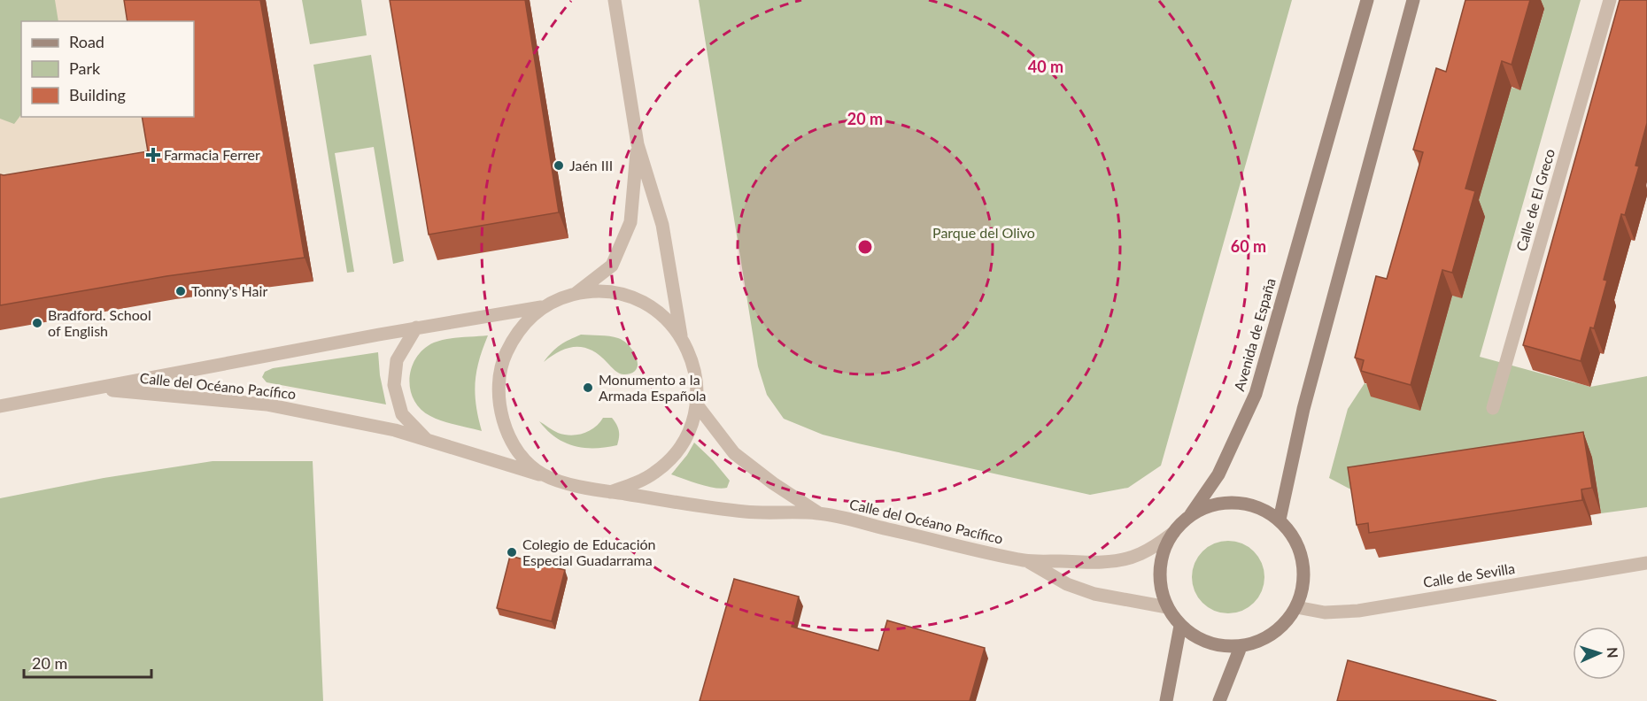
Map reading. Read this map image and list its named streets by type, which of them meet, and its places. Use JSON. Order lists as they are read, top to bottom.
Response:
{
  "streets": {
    "main road": ["Avenida de España"],
    "street": ["Calle de El Greco", "Calle del Océano Pacífico", "Calle de Sevilla"]
  },
  "crossings": [
    ["Avenida de España", "Calle del Océano Pacífico"],
    ["Avenida de España", "Calle de Sevilla"],
    ["Calle del Océano Pacífico", "Calle de Sevilla"]
  ],
  "parks": ["Parque del Olivo"],
  "places": {
    "health": ["Farmacia Ferrer"],
    "other": [
      "Jaén III",
      "Tonny's Hair",
      "Bradford. School of English",
      "Monumento a la Armada Española",
      "Colegio de Educación Especial Guadarrama"
    ]
  },
  "legend": ["Road", "Park", "Building"],
  "scale_bar": "20 m",
  "north": "right",
  "rings": ["40 m", "20 m", "60 m"]
}
